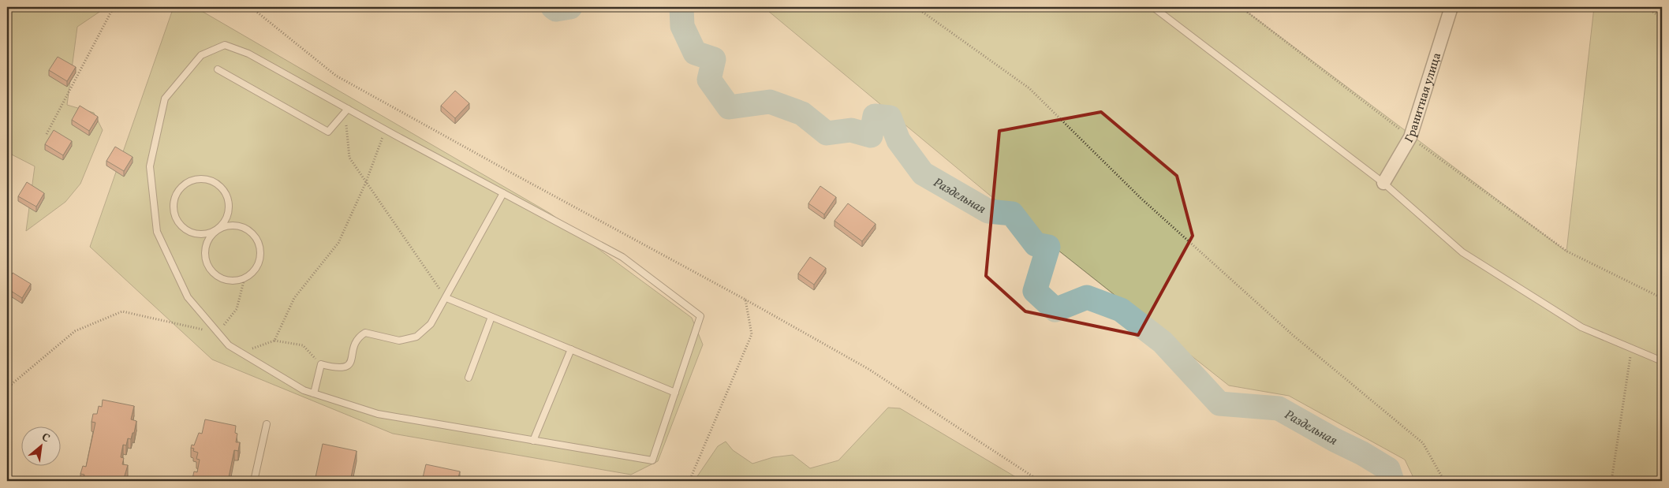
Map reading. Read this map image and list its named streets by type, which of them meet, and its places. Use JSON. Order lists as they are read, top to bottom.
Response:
{
  "streets": {
    "street": ["Гранитная улица"]
  },
  "water": ["Раздельная"],
  "north": "top right"
}
